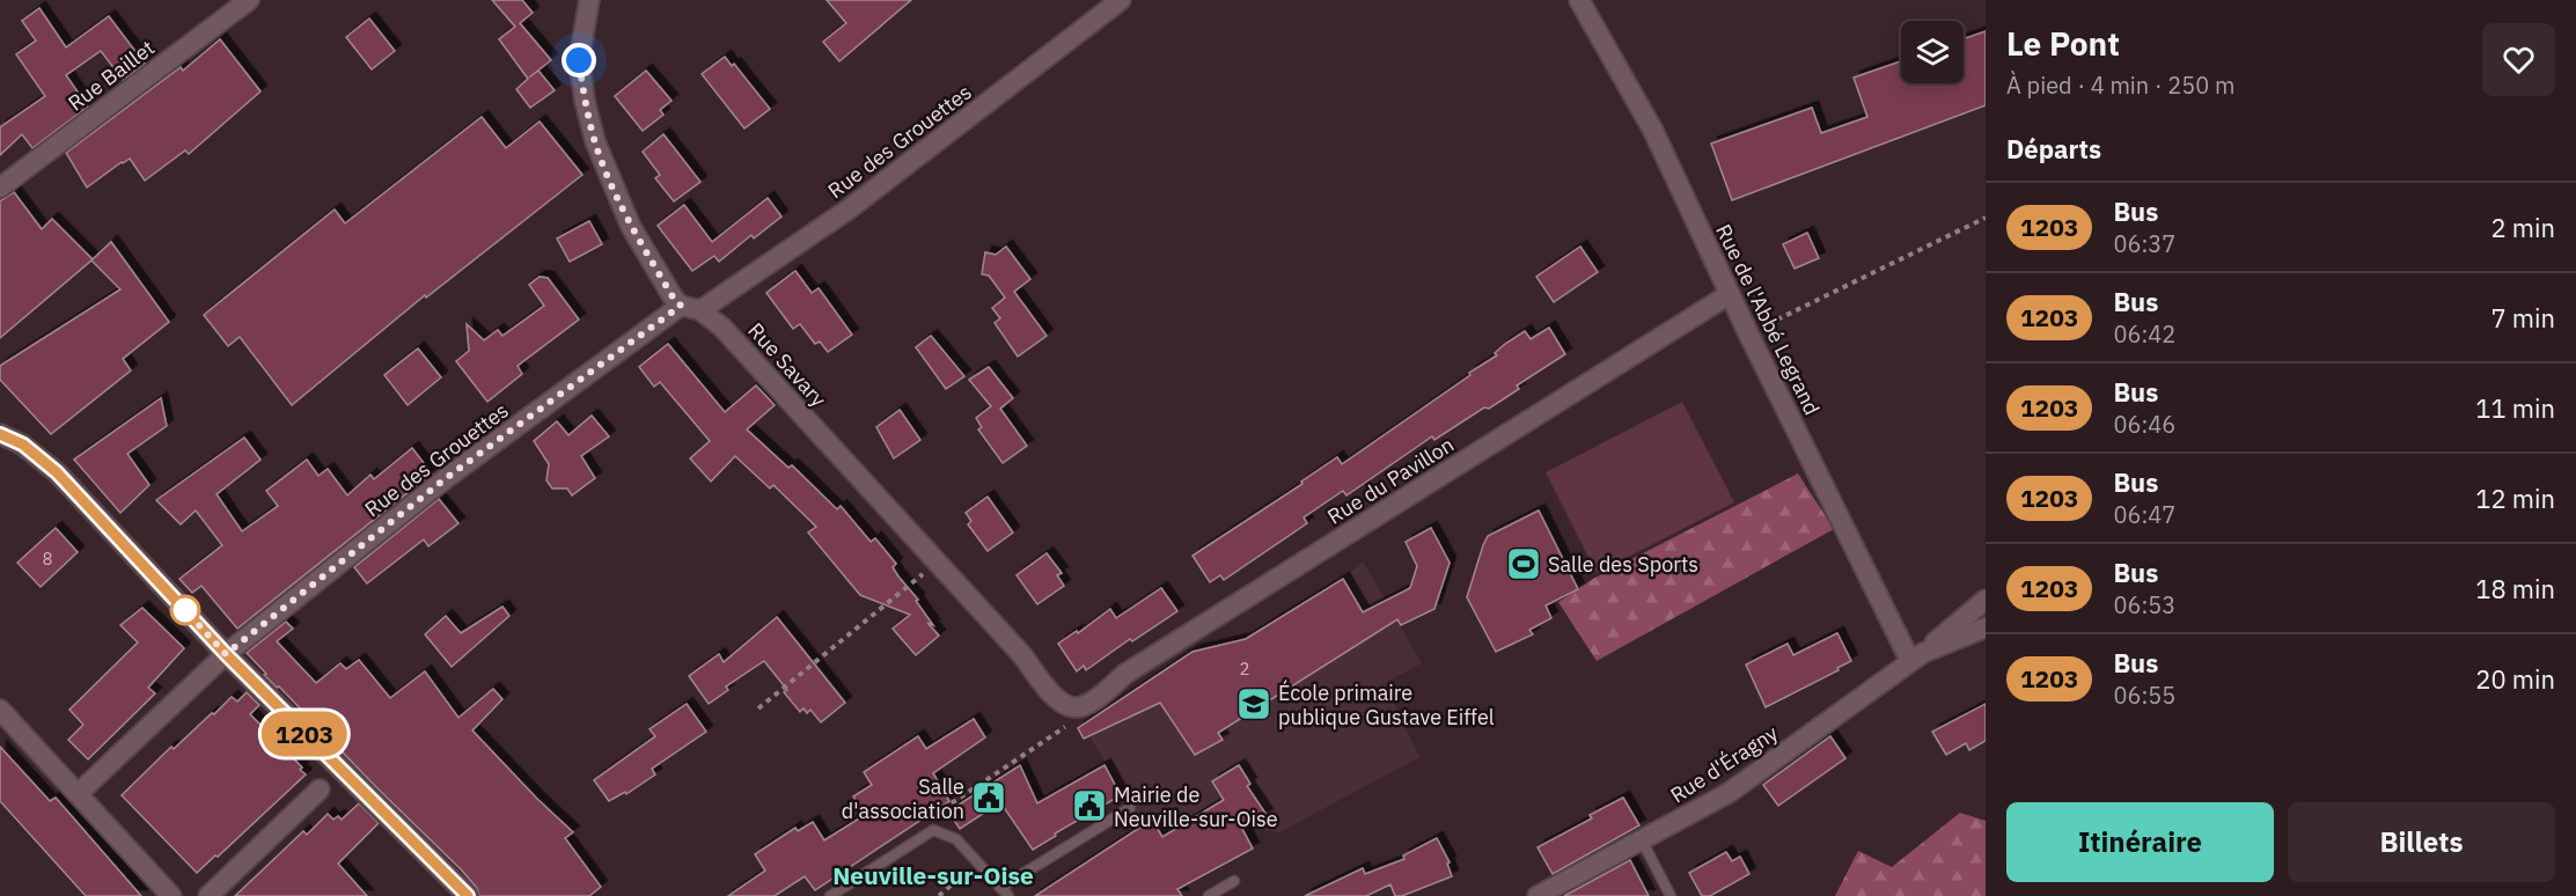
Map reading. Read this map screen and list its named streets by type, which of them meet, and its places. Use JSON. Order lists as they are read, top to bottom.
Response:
{
  "streets": {
    "street": [
      "Rue Baillet",
      "Rue des Grouettes",
      "Rue de l'Abbé Legrand",
      "Rue Savary",
      "Rue du Pavillon",
      "Rue d'Éragny"
    ]
  },
  "crossings": [
    ["Rue des Grouettes", "Rue Savary"],
    ["Rue de l'Abbé Legrand", "Rue du Pavillon"],
    ["Rue de l'Abbé Legrand", "Rue d'Éragny"],
    ["Rue Savary", "Rue du Pavillon"]
  ],
  "districts": ["Neuville-sur-Oise"],
  "places": {
    "sports": ["Salle des Sports"],
    "school or university": ["École primaire publique Gustave Eiffel"],
    "public building": ["Salle d'association", "Mairie de Neuville-sur-Oise"]
  },
  "lines": ["bus line 1203"],
  "house_numbers": ["8", "2"],
  "page": {
    "on_map": "1203",
    "heading": [
      ["Le Pont", "À pied · 4 min · 250 m"],
      "Départs"
    ],
    "list": [
      {
        "mark": "1203",
        "name": "Bus",
        "note": "06:37",
        "value": "2 min"
      },
      {
        "mark": "1203",
        "name": "Bus",
        "note": "06:42",
        "value": "7 min"
      },
      {
        "mark": "1203",
        "name": "Bus",
        "note": "06:46",
        "value": "11 min"
      },
      {
        "mark": "1203",
        "name": "Bus",
        "note": "06:47",
        "value": "12 min"
      },
      {
        "mark": "1203",
        "name": "Bus",
        "note": "06:53",
        "value": "18 min"
      },
      {
        "mark": "1203",
        "name": "Bus",
        "note": "06:55",
        "value": "20 min"
      }
    ],
    "buttons": ["Itinéraire", "Billets"]
  }
}
